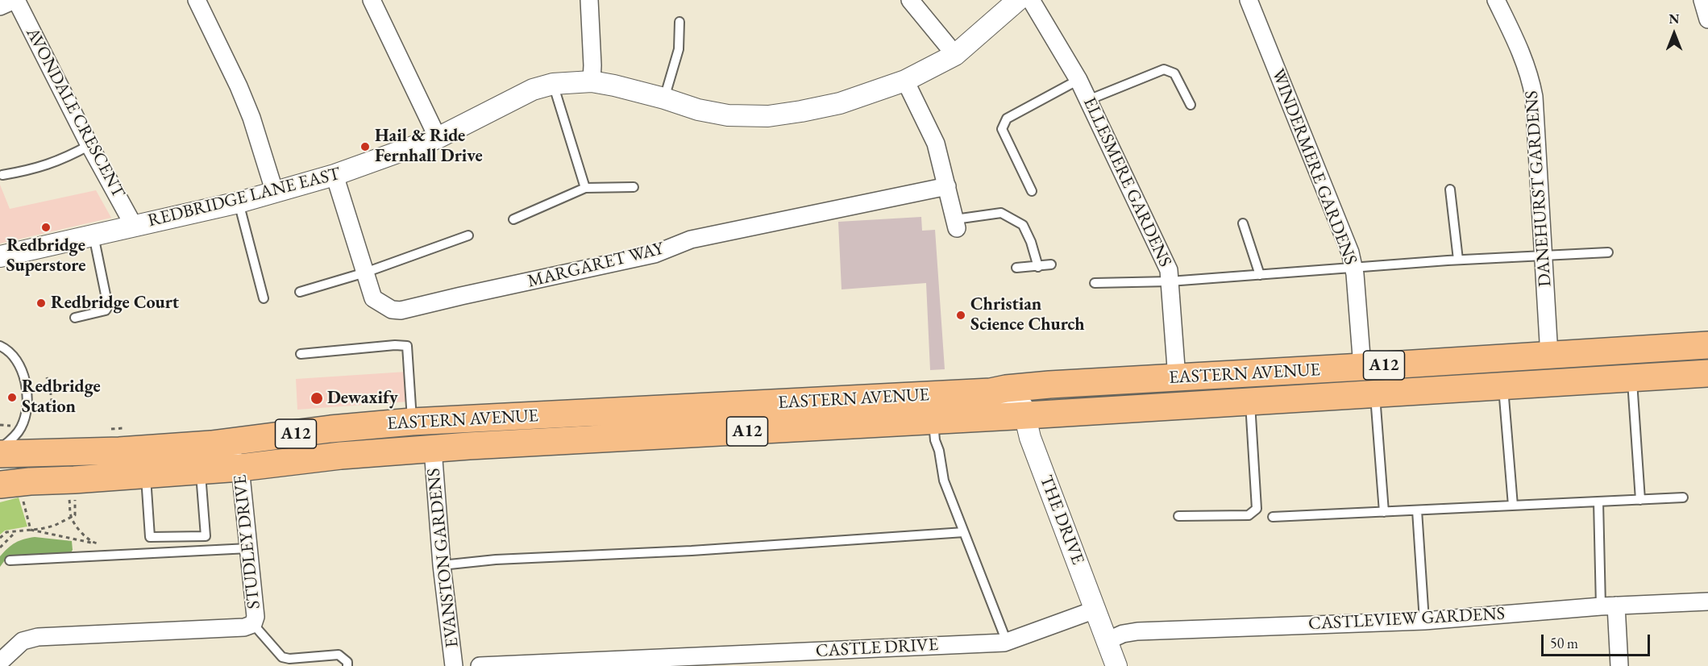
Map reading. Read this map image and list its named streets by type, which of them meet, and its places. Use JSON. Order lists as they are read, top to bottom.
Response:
{
  "streets": {
    "highway": ["A12", "EASTERN AVENUE"],
    "street": [
      "AVONDALE CRESCENT",
      "WINDERMERE GARDENS",
      "ELLESMERE GARDENS",
      "DANEHURST GARDENS",
      "REDBRIDGE LANE EAST",
      "MARGARET WAY",
      "THE DRIVE",
      "STUDLEY DRIVE",
      "EVANSTON GARDENS",
      "CASTLEVIEW GARDENS",
      "CASTLE DRIVE"
    ]
  },
  "crossings": [
    ["AVONDALE CRESCENT", "REDBRIDGE LANE EAST"],
    ["WINDERMERE GARDENS", "EASTERN AVENUE"],
    ["ELLESMERE GARDENS", "EASTERN AVENUE"],
    ["DANEHURST GARDENS", "EASTERN AVENUE"],
    ["REDBRIDGE LANE EAST", "MARGARET WAY"],
    ["EASTERN AVENUE", "THE DRIVE"],
    ["EASTERN AVENUE", "STUDLEY DRIVE"],
    ["EASTERN AVENUE", "EVANSTON GARDENS"],
    ["THE DRIVE", "CASTLEVIEW GARDENS"],
    ["THE DRIVE", "CASTLE DRIVE"]
  ],
  "places": [
    "Hail & Ride Fernhall Drive",
    "Redbridge Superstore",
    "Redbridge Court",
    "Christian Science Church",
    "Redbridge Station",
    "Dewaxify"
  ],
  "scale_bar": "50 m",
  "north": "top"
}
